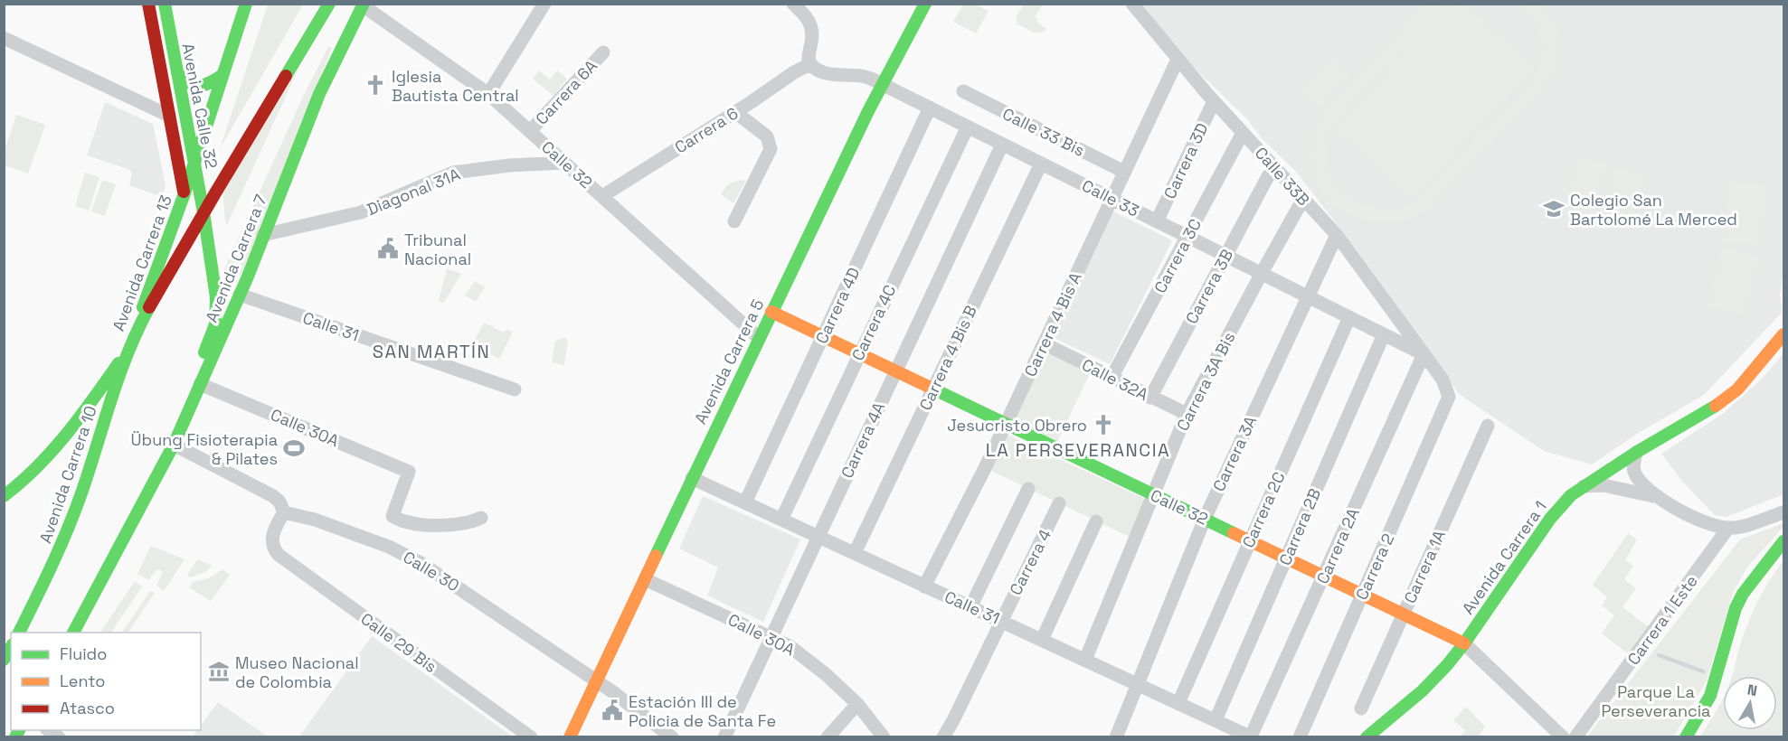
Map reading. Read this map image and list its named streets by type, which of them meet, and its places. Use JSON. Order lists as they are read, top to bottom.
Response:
{
  "streets": {
    "main road": [
      "Avenida Calle 32",
      "Calle 32",
      "Avenida Carrera 7",
      "Avenida Carrera 13",
      "Avenida Carrera 5",
      "Avenida Carrera 10",
      "Avenida Carrera 1"
    ],
    "street": [
      "Carrera 6A",
      "Carrera 6",
      "Calle 33 Bis",
      "Carrera 3D",
      "Calle 33B",
      "Diagonal 31A",
      "Calle 33",
      "Carrera 3C",
      "Carrera 3B",
      "Carrera 4D",
      "Carrera 4C",
      "Carrera 4 Bis A",
      "Calle 31",
      "Carrera 4 Bis B",
      "Calle 32A",
      "Carrera 3A Bis",
      "Calle 30A",
      "Carrera 4A",
      "Carrera 3A",
      "Carrera 2C",
      "Carrera 2B",
      "Carrera 2A",
      "Carrera 4",
      "Carrera 2",
      "Carrera 1A",
      "Calle 30",
      "Carrera 1 Este",
      "Calle 29 Bis"
    ]
  },
  "crossings": [
    ["Carrera 6A", "Calle 32"],
    ["Avenida Calle 32", "Avenida Carrera 7"],
    ["Avenida Calle 32", "Avenida Carrera 13"],
    ["Carrera 6", "Calle 32"],
    ["Carrera 6", "Calle 33"],
    ["Calle 33 Bis", "Carrera 4 Bis A"],
    ["Carrera 3D", "Calle 33B"],
    ["Carrera 3D", "Calle 33"],
    ["Calle 32", "Diagonal 31A"],
    ["Calle 32", "Avenida Carrera 7"],
    ["Calle 32", "Carrera 4D"],
    ["Calle 32", "Carrera 4C"],
    ["Calle 32", "Carrera 4 Bis A"],
    ["Calle 32", "Carrera 4 Bis B"],
    ["Calle 32", "Avenida Carrera 5"],
    ["Calle 32", "Carrera 3A Bis"],
    ["Calle 32", "Carrera 4A"],
    ["Calle 32", "Carrera 3A"],
    ["Calle 32", "Carrera 2C"],
    ["Calle 32", "Carrera 2B"],
    ["Calle 32", "Carrera 2A"],
    ["Calle 32", "Avenida Carrera 1"],
    ["Calle 32", "Carrera 2"],
    ["Calle 32", "Carrera 1A"],
    ["Calle 33B", "Calle 33"],
    ["Calle 33B", "Carrera 3C"],
    ["Calle 33B", "Carrera 4 Bis A"],
    ["Calle 33B", "Carrera 3A Bis"],
    ["Calle 33B", "Carrera 3A"],
    ["Calle 33B", "Carrera 2A"],
    ["Diagonal 31A", "Avenida Carrera 7"],
    ["Calle 33", "Carrera 3C"],
    ["Calle 33", "Carrera 3B"],
    ["Calle 33", "Carrera 4D"],
    ["Calle 33", "Carrera 4C"],
    ["Calle 33", "Carrera 4 Bis A"],
    ["Calle 33", "Carrera 4 Bis B"],
    ["Calle 33", "Avenida Carrera 5"],
    ["Calle 33", "Carrera 3A Bis"],
    ["Calle 33", "Carrera 4A"],
    ["Calle 33", "Carrera 3A"],
    ["Calle 33", "Carrera 2C"],
    ["Calle 33", "Carrera 2B"],
    ["Calle 33", "Carrera 2A"],
    ["Calle 33", "Carrera 2"],
    ["Carrera 3C", "Calle 32A"],
    ["Avenida Carrera 7", "Calle 31"],
    ["Avenida Carrera 7", "Calle 30A"],
    ["Avenida Carrera 13", "Avenida Carrera 10"],
    ["Carrera 3B", "Calle 32A"],
    ["Carrera 4D", "Calle 31"],
    ["Carrera 4C", "Calle 31"],
    ["Carrera 4 Bis A", "Calle 31"],
    ["Carrera 4 Bis A", "Calle 32A"],
    ["Calle 31", "Carrera 4 Bis B"],
    ["Calle 31", "Avenida Carrera 5"],
    ["Calle 31", "Carrera 3A Bis"],
    ["Calle 31", "Carrera 4A"],
    ["Calle 31", "Carrera 3A"],
    ["Calle 31", "Carrera 2C"],
    ["Calle 31", "Carrera 2B"],
    ["Calle 31", "Carrera 2A"],
    ["Calle 31", "Carrera 4"],
    ["Avenida Carrera 5", "Calle 30A"],
    ["Avenida Carrera 5", "Calle 30"],
    ["Calle 32A", "Carrera 3A Bis"],
    ["Calle 30A", "Carrera 4A"],
    ["Calle 30", "Calle 29 Bis"]
  ],
  "districts": ["SAN MARTÍN", "LA PERSEVERANCIA"],
  "parks": ["Parque La Perseverancia"],
  "places": {
    "church": ["Iglesia Bautista Central", "Jesucristo Obrero"],
    "school or university": ["Colegio San Bartolomé La Merced"],
    "public building": ["Tribunal Nacional", "Estación III de Policia de Santa Fe"],
    "sports": ["Übung Fisioterapia & Pilates"],
    "museum": ["Museo Nacional de Colombia"]
  },
  "legend": ["Fluido", "Lento", "Atasco"],
  "north": "top"
}
